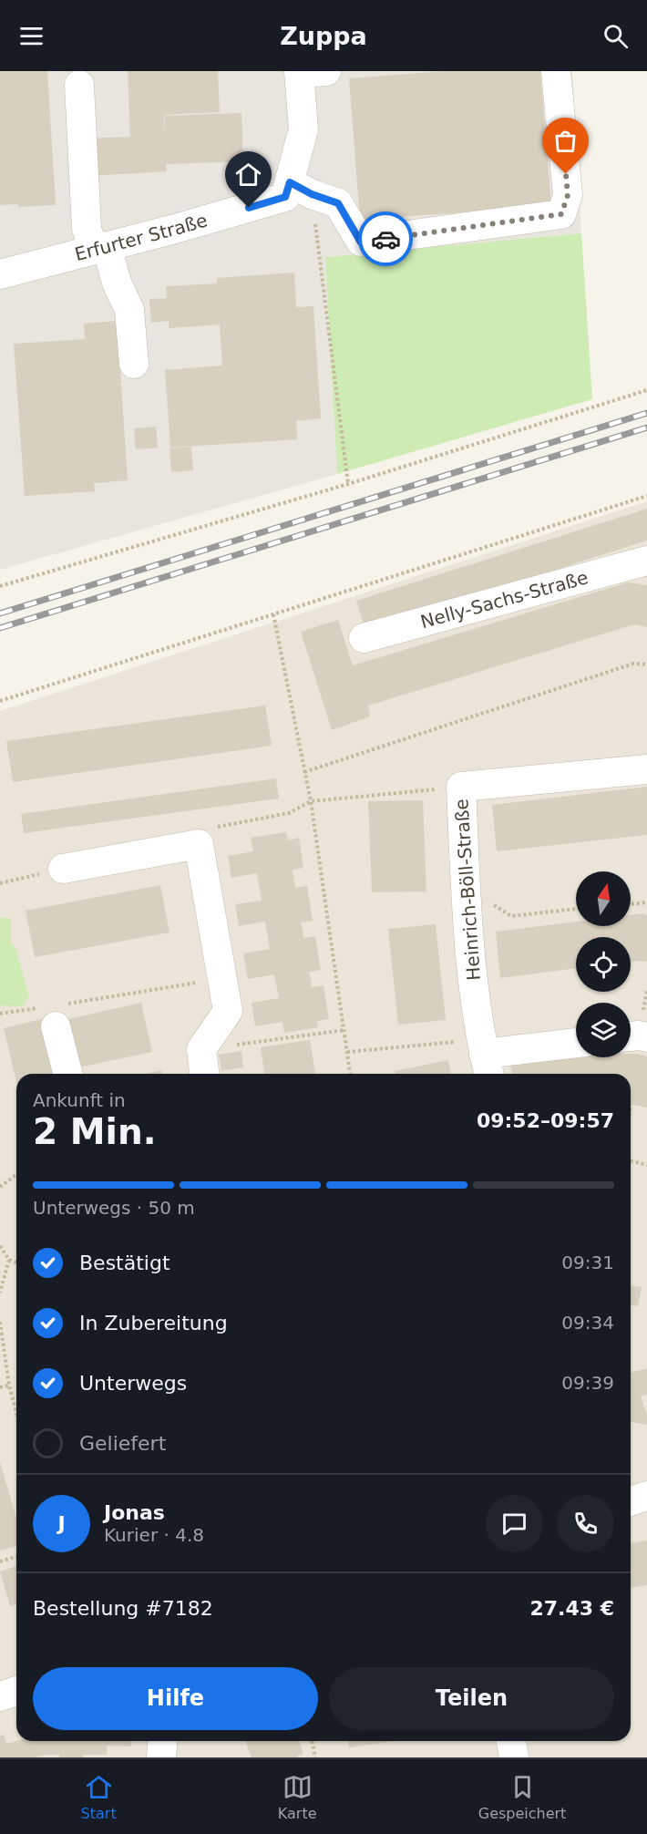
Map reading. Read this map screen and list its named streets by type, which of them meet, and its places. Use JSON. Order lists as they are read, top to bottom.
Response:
{
  "streets": {
    "street": ["Erfurter Straße", "Nelly-Sachs-Straße", "Heinrich-Böll-Straße"]
  },
  "north": "top",
  "page": {
    "header": "Zuppa",
    "heading": ["2 Min.", "Ankunft in", "09:52–09:57"],
    "panel": [
      "Jonas",
      "Kurier · 4.8",
      "Bestellung #7182",
      "27.43 €"
    ],
    "bar": "Unterwegs · 50 m",
    "list": [
      ["Bestätigt", "09:31"],
      ["In Zubereitung", "09:34"],
      ["Unterwegs", "09:39"],
      "Geliefert"
    ],
    "round": "J",
    "buttons": ["Hilfe", "Teilen"],
    "tabs": ["Start", "Karte", "Gespeichert"]
  }
}
